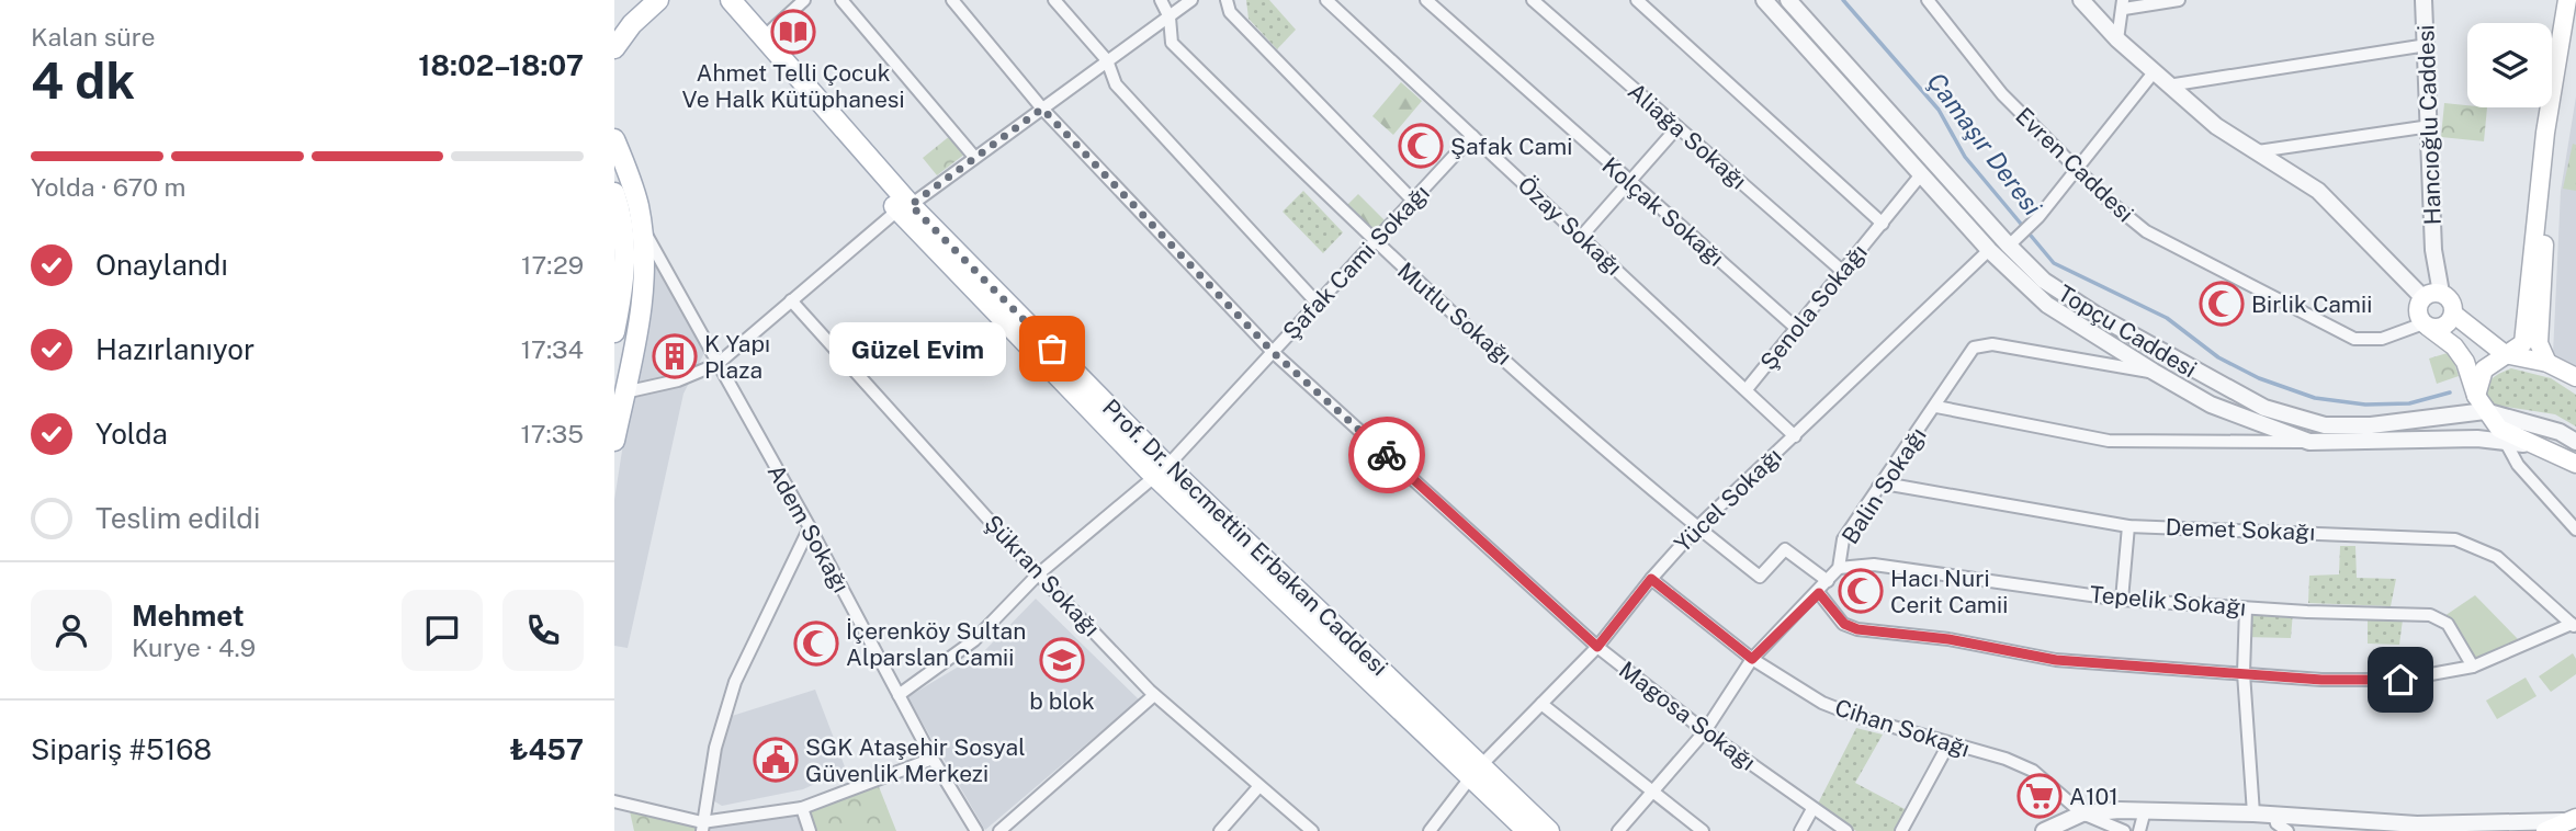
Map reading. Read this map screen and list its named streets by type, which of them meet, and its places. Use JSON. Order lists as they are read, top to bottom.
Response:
{
  "streets": {
    "main road": ["Prof. Dr. Necmettin Erbakan Caddesi"],
    "street": [
      "Hancıoğlu Caddesi",
      "Aliağa Sokağı",
      "Evren Caddesi",
      "Kolçak Sokağı",
      "Özay Sokağı",
      "Şafak Cami Sokağı",
      "Şenola Sokağı",
      "Mutlu Sokağı",
      "Topçu Caddesi",
      "Balin Sokağı",
      "Yücel Sokağı",
      "Adem Sokağı",
      "Demet Sokağı",
      "Şükran Sokağı",
      "Tepelik Sokağı",
      "Magosa Sokağı",
      "Cihan Sokağı"
    ]
  },
  "crossings": [
    ["Hancıoğlu Caddesi", "Evren Caddesi"],
    ["Aliağa Sokağı", "Şenola Sokağı"],
    ["Kolçak Sokağı", "Şenola Sokağı"],
    ["Özay Sokağı", "Şafak Cami Sokağı"],
    ["Özay Sokağı", "Şenola Sokağı"],
    ["Şafak Cami Sokağı", "Mutlu Sokağı"],
    ["Şafak Cami Sokağı", "Adem Sokağı"],
    ["Şafak Cami Sokağı", "Prof. Dr. Necmettin Erbakan Caddesi"],
    ["Şafak Cami Sokağı", "Şükran Sokağı"],
    ["Şafak Cami Sokağı", "Magosa Sokağı"],
    ["Şenola Sokağı", "Topçu Caddesi"],
    ["Şenola Sokağı", "Yücel Sokağı"],
    ["Mutlu Sokağı", "Balin Sokağı"],
    ["Mutlu Sokağı", "Yücel Sokağı"],
    ["Topçu Caddesi", "Balin Sokağı"],
    ["Topçu Caddesi", "Yücel Sokağı"],
    ["Balin Sokağı", "Demet Sokağı"],
    ["Balin Sokağı", "Tepelik Sokağı"],
    ["Balin Sokağı", "Magosa Sokağı"],
    ["Balin Sokağı", "Cihan Sokağı"],
    ["Yücel Sokağı", "Prof. Dr. Necmettin Erbakan Caddesi"],
    ["Yücel Sokağı", "Magosa Sokağı"],
    ["Yücel Sokağı", "Cihan Sokağı"]
  ],
  "water": ["Çamaşır Deresi"],
  "places": {
    "library": ["Ahmet Telli Çocuk Ve Halk Kütüphanesi"],
    "mosque": [
      "Şafak Cami",
      "Birlik Camii",
      "Hacı Nuri Cerit Camii",
      "İçerenköy Sultan Alparslan Camii"
    ],
    "other": ["Güzel Evim"],
    "building": ["K Yapı Plaza"],
    "school or university": ["b blok"],
    "public building": ["SGK Ataşehir Sosyal Güvenlik Merkezi"],
    "supermarket": ["A101"]
  },
  "page": {
    "heading": ["4 dk", "Kalan süre", "18:02–18:07"],
    "panel": [
      "Mehmet",
      "Kurye · 4.9",
      "Sipariş #5168",
      "₺457"
    ],
    "bar": "Yolda · 670 m",
    "list": [
      ["Onaylandı", "17:29"],
      ["Hazırlanıyor", "17:34"],
      ["Yolda", "17:35"],
      "Teslim edildi"
    ],
    "bubble": "Güzel Evim"
  }
}
